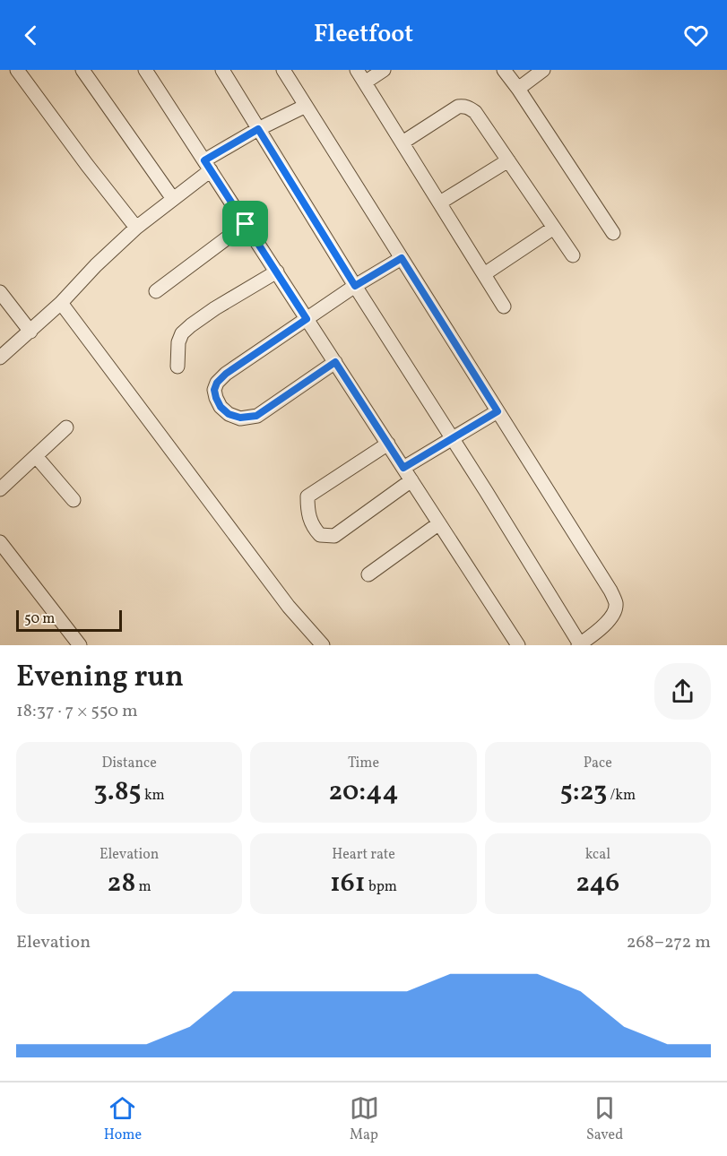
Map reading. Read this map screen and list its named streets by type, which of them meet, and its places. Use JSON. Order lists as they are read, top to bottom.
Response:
{
  "scale_bar": "50 m",
  "page": {
    "header": "Fleetfoot",
    "scale": "50 m",
    "heading": ["Evening run", "18:37 · 7 × 550 m"],
    "stats": [
      ["Distance", "3.85 km"],
      ["Time", "20:44"],
      ["Pace", "5:23 /km"],
      ["Elevation", "28 m"],
      ["Heart rate", "161 bpm"],
      ["kcal", "246"]
    ],
    "chart": ["Elevation", "268–272 m"],
    "tabs": ["Home", "Map", "Saved"]
  }
}
